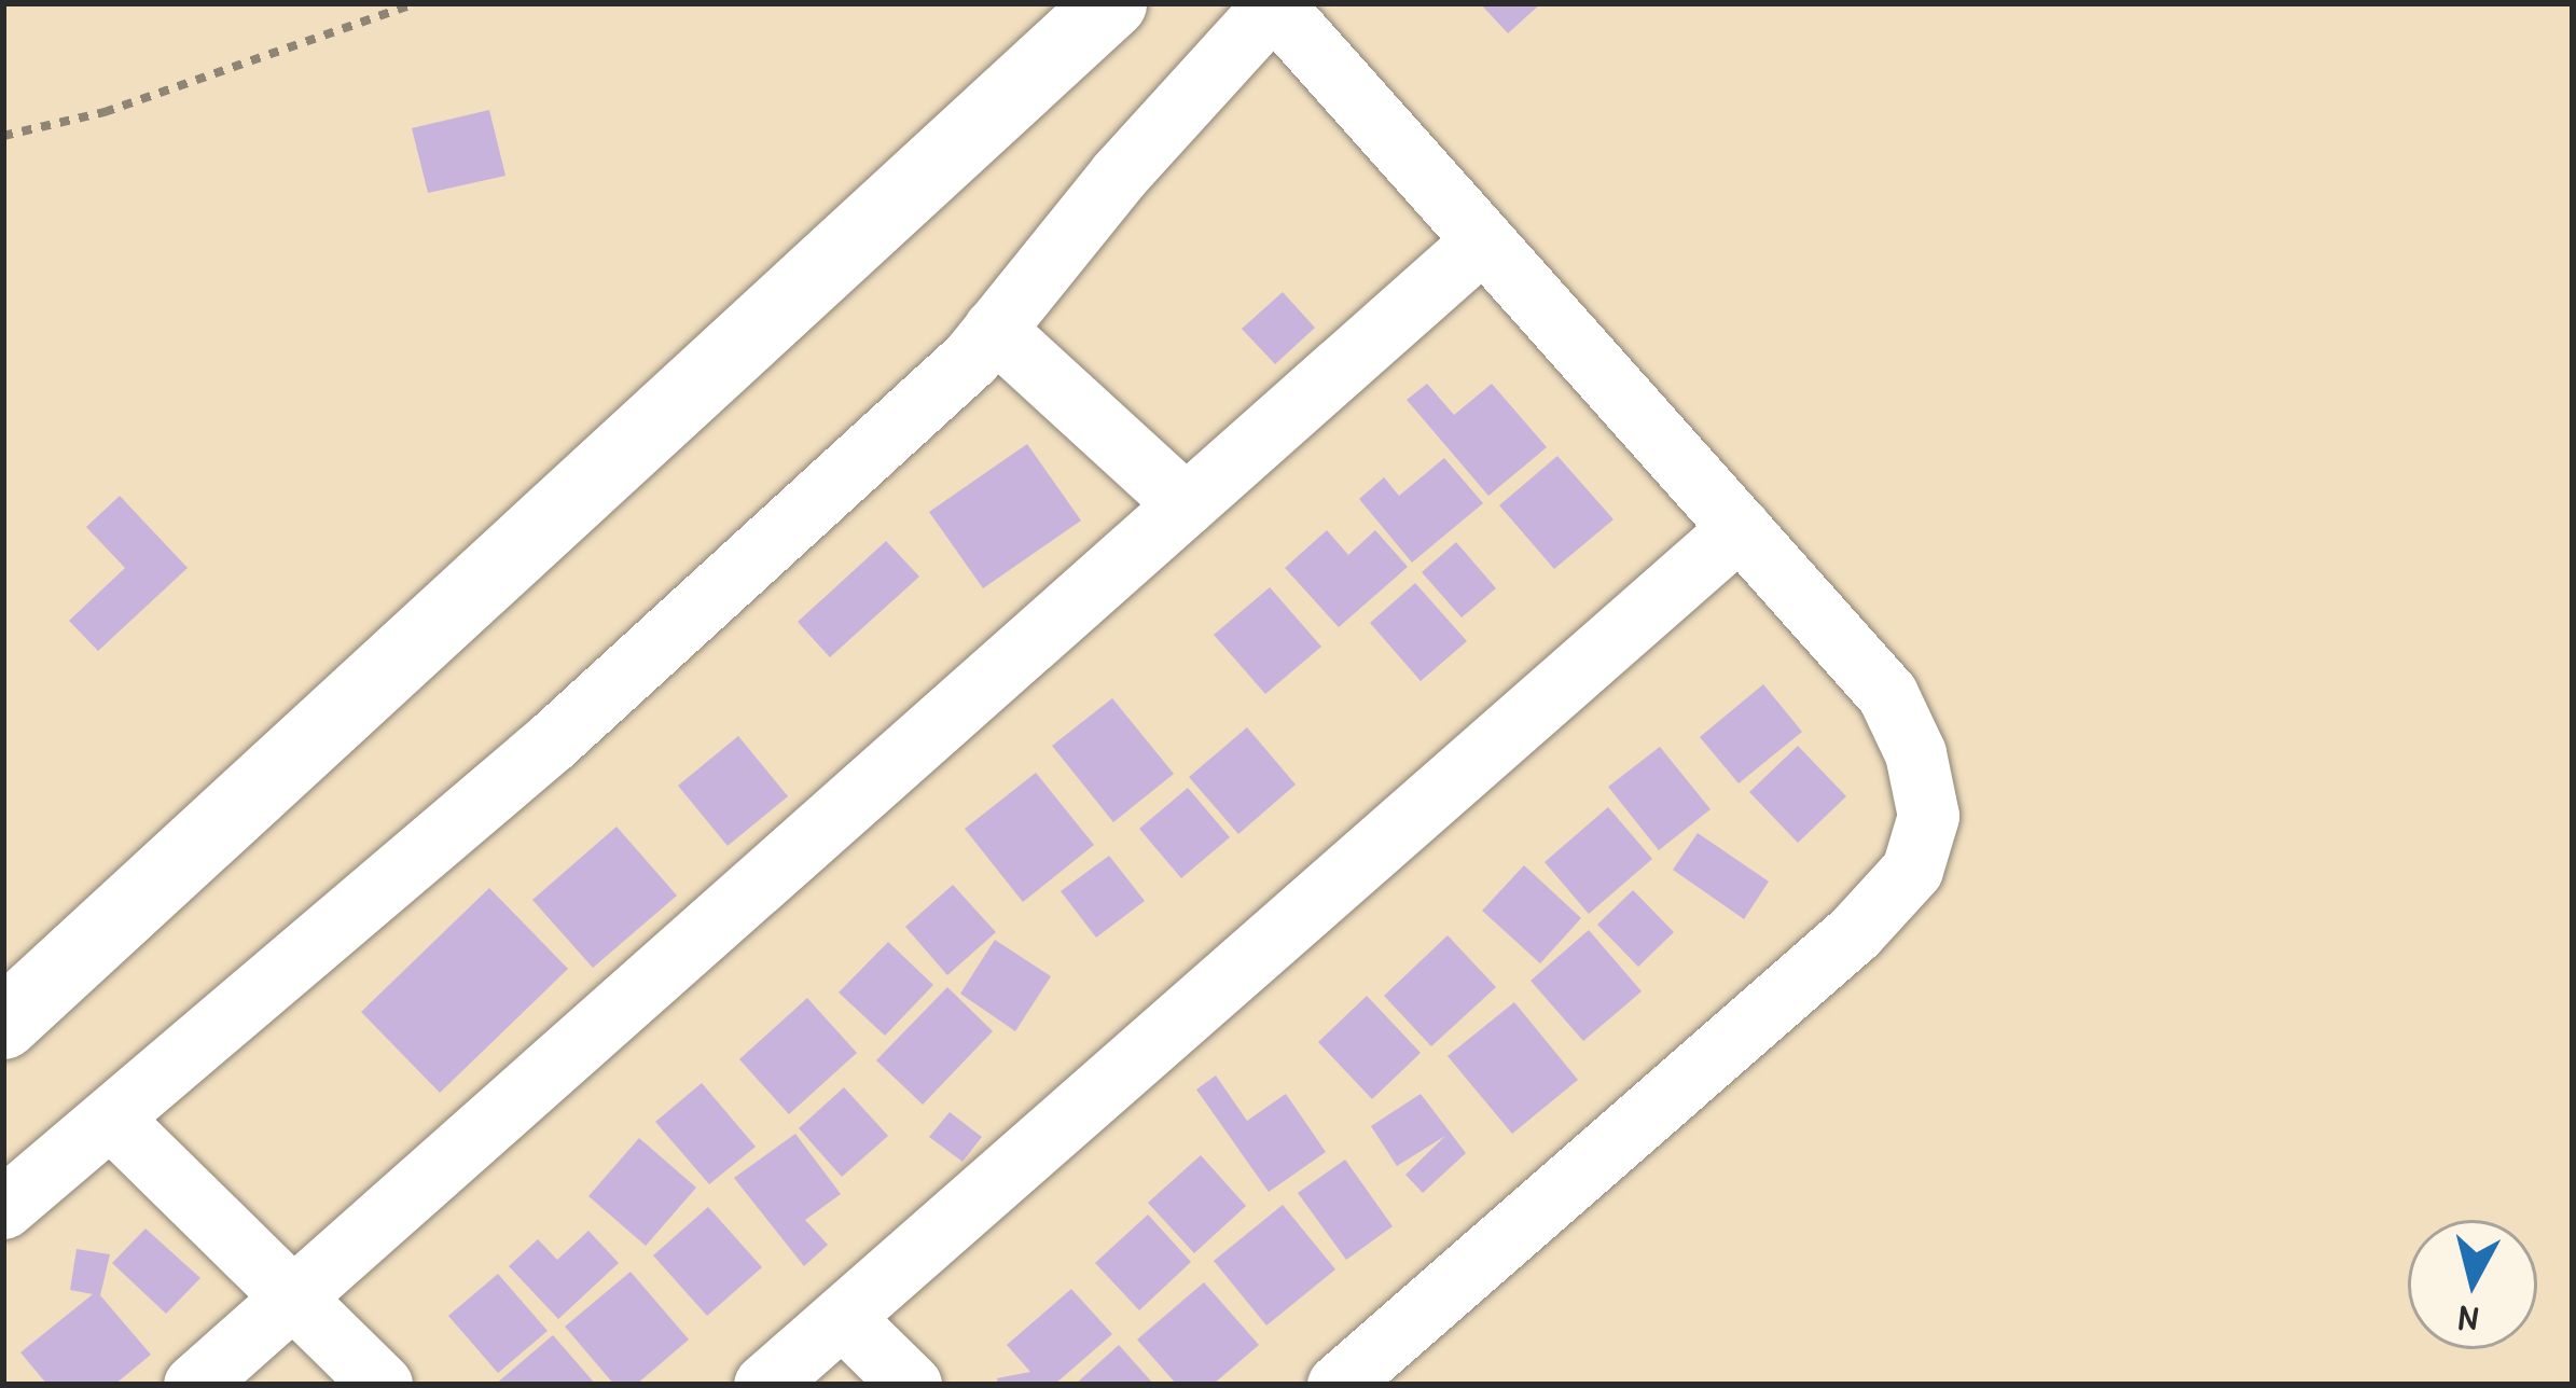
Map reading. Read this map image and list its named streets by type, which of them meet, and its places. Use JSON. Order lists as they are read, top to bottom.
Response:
{
  "north": "bottom"
}
